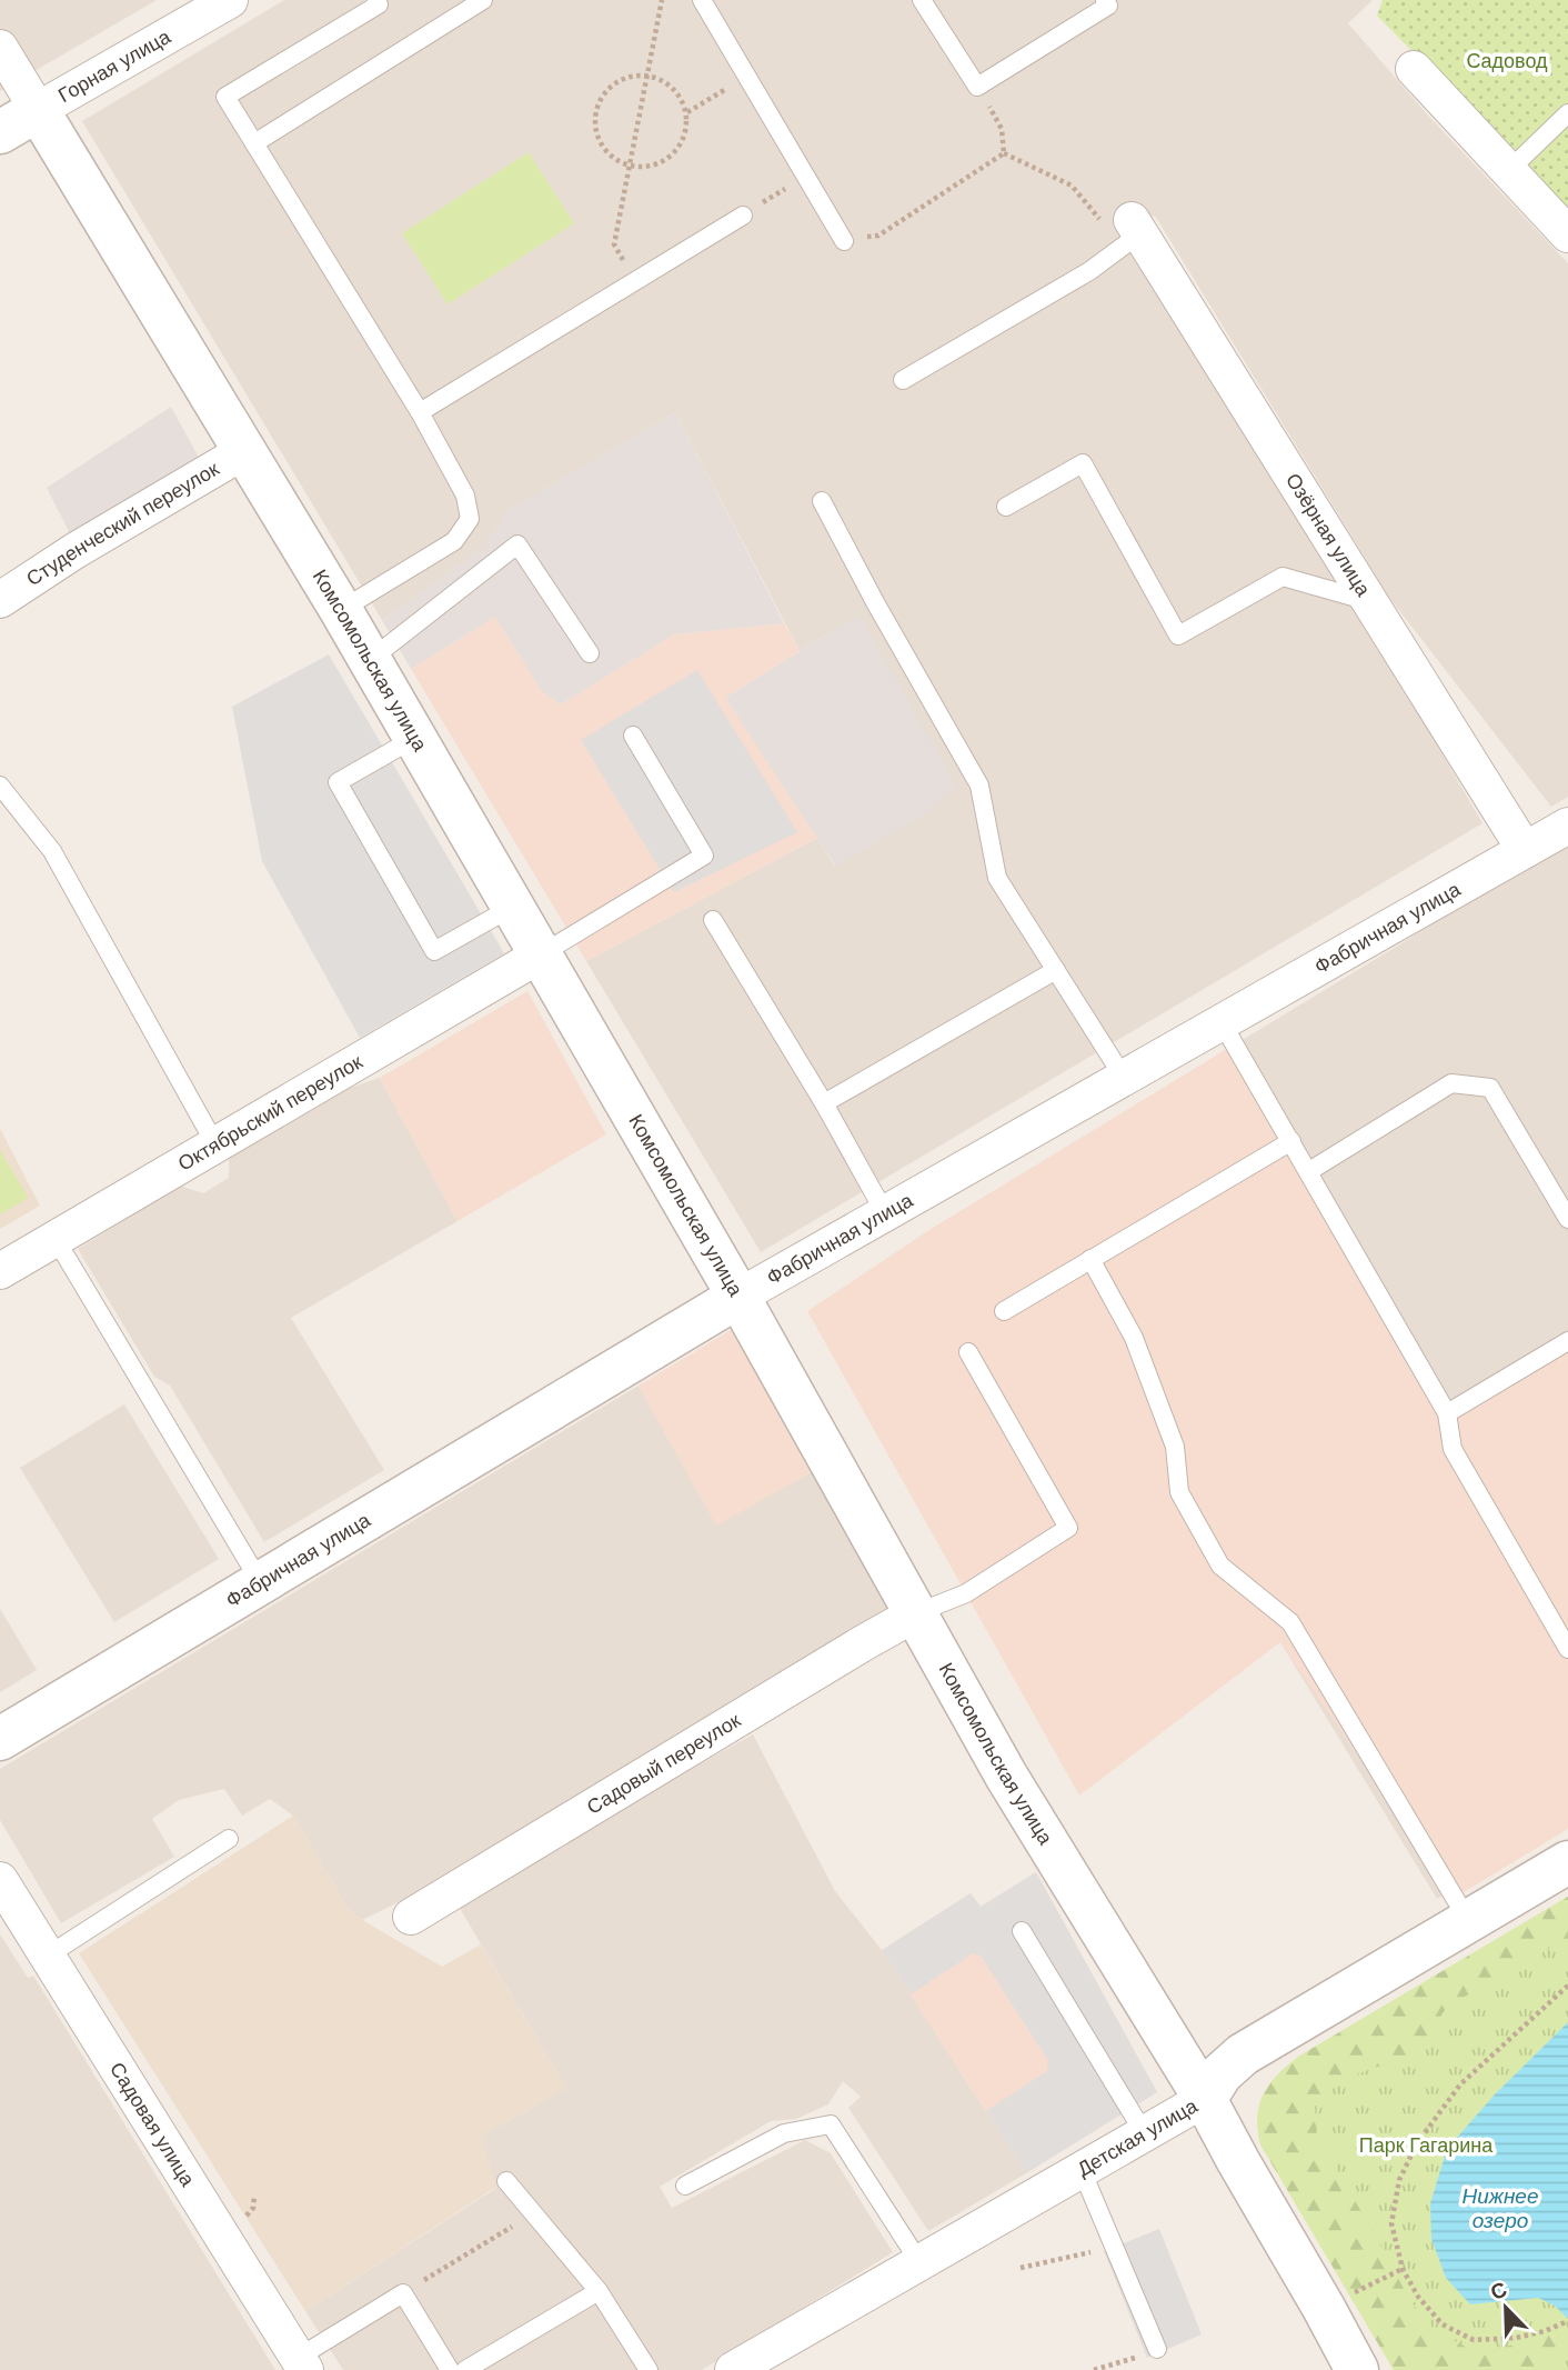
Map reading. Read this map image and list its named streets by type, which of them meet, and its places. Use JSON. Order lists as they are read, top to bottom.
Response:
{
  "streets": {
    "street": [
      "Горная улица",
      "Студенческий переулок",
      "Озёрная улица",
      "Комсомольская улица",
      "Фабричная улица",
      "Октябрьский переулок",
      "Садовый переулок",
      "Садовая улица",
      "Детская улица"
    ]
  },
  "crossings": [
    ["Горная улица", "Комсомольская улица"],
    ["Студенческий переулок", "Комсомольская улица"],
    ["Озёрная улица", "Фабричная улица"],
    ["Комсомольская улица", "Фабричная улица"],
    ["Комсомольская улица", "Октябрьский переулок"],
    ["Комсомольская улица", "Садовый переулок"],
    ["Комсомольская улица", "Детская улица"]
  ],
  "water": ["Нижнее озеро"],
  "parks": ["Садовод", "Парк Гагарина"],
  "north": "top left"
}
